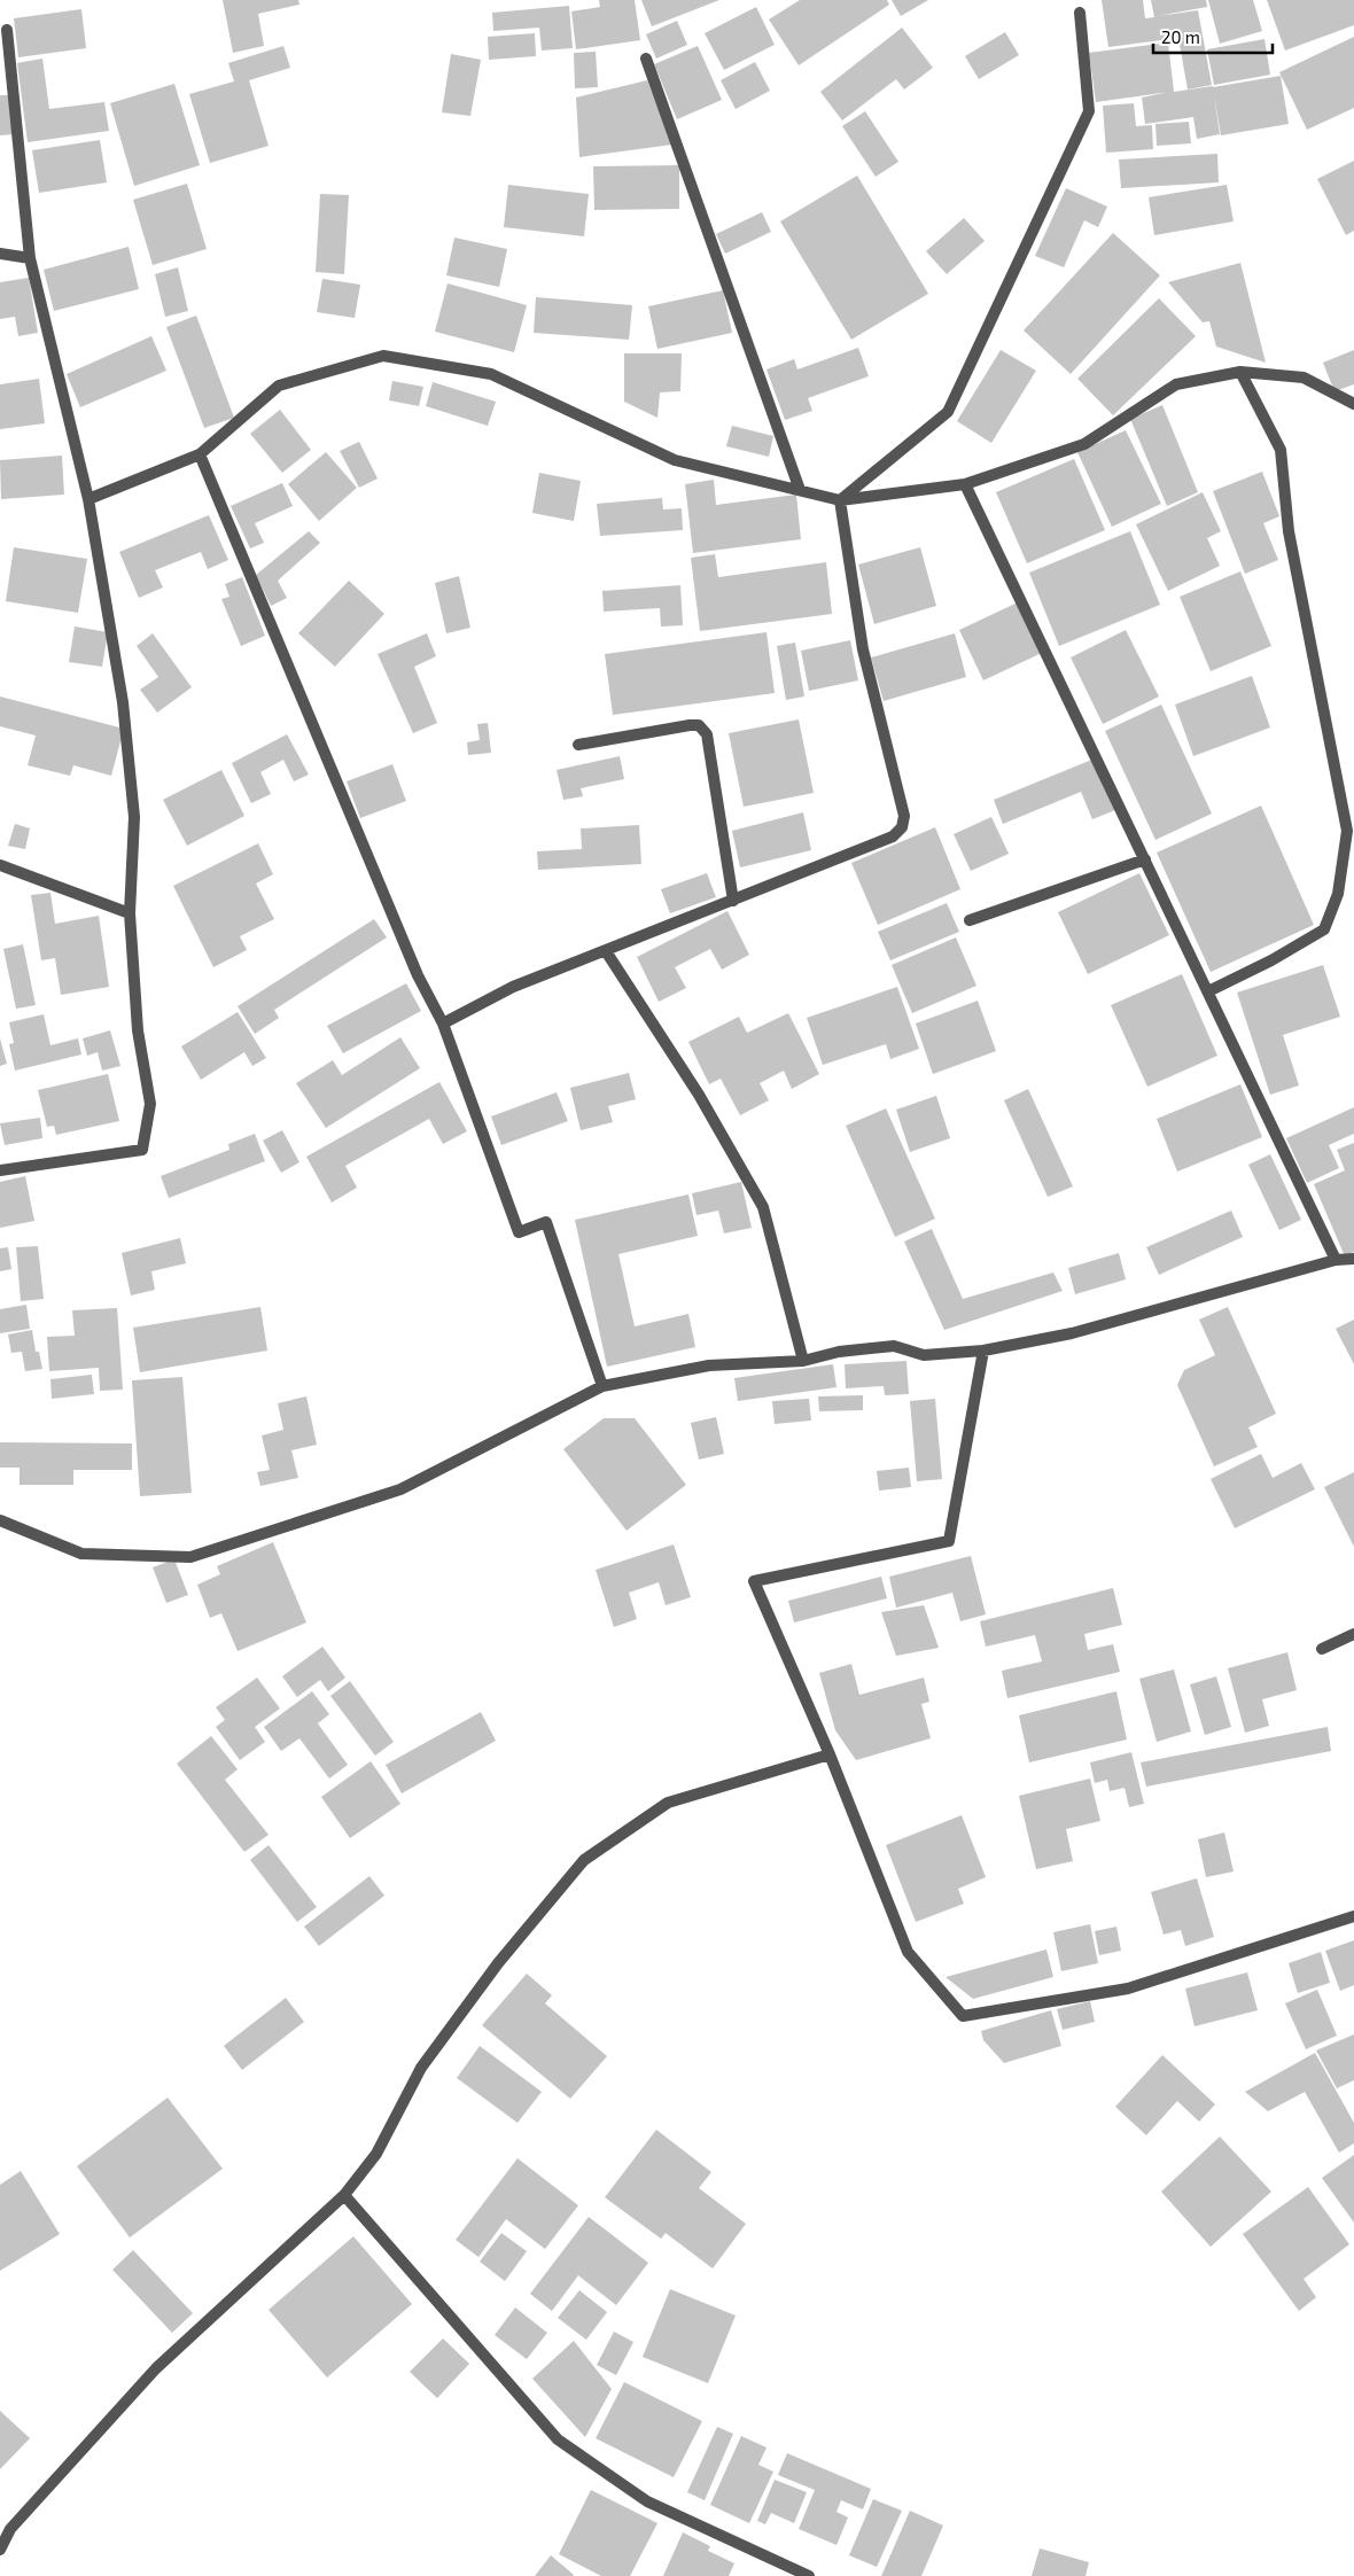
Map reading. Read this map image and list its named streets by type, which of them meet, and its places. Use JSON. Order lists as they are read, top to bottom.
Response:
{
  "scale_bar": "20 m"
}
